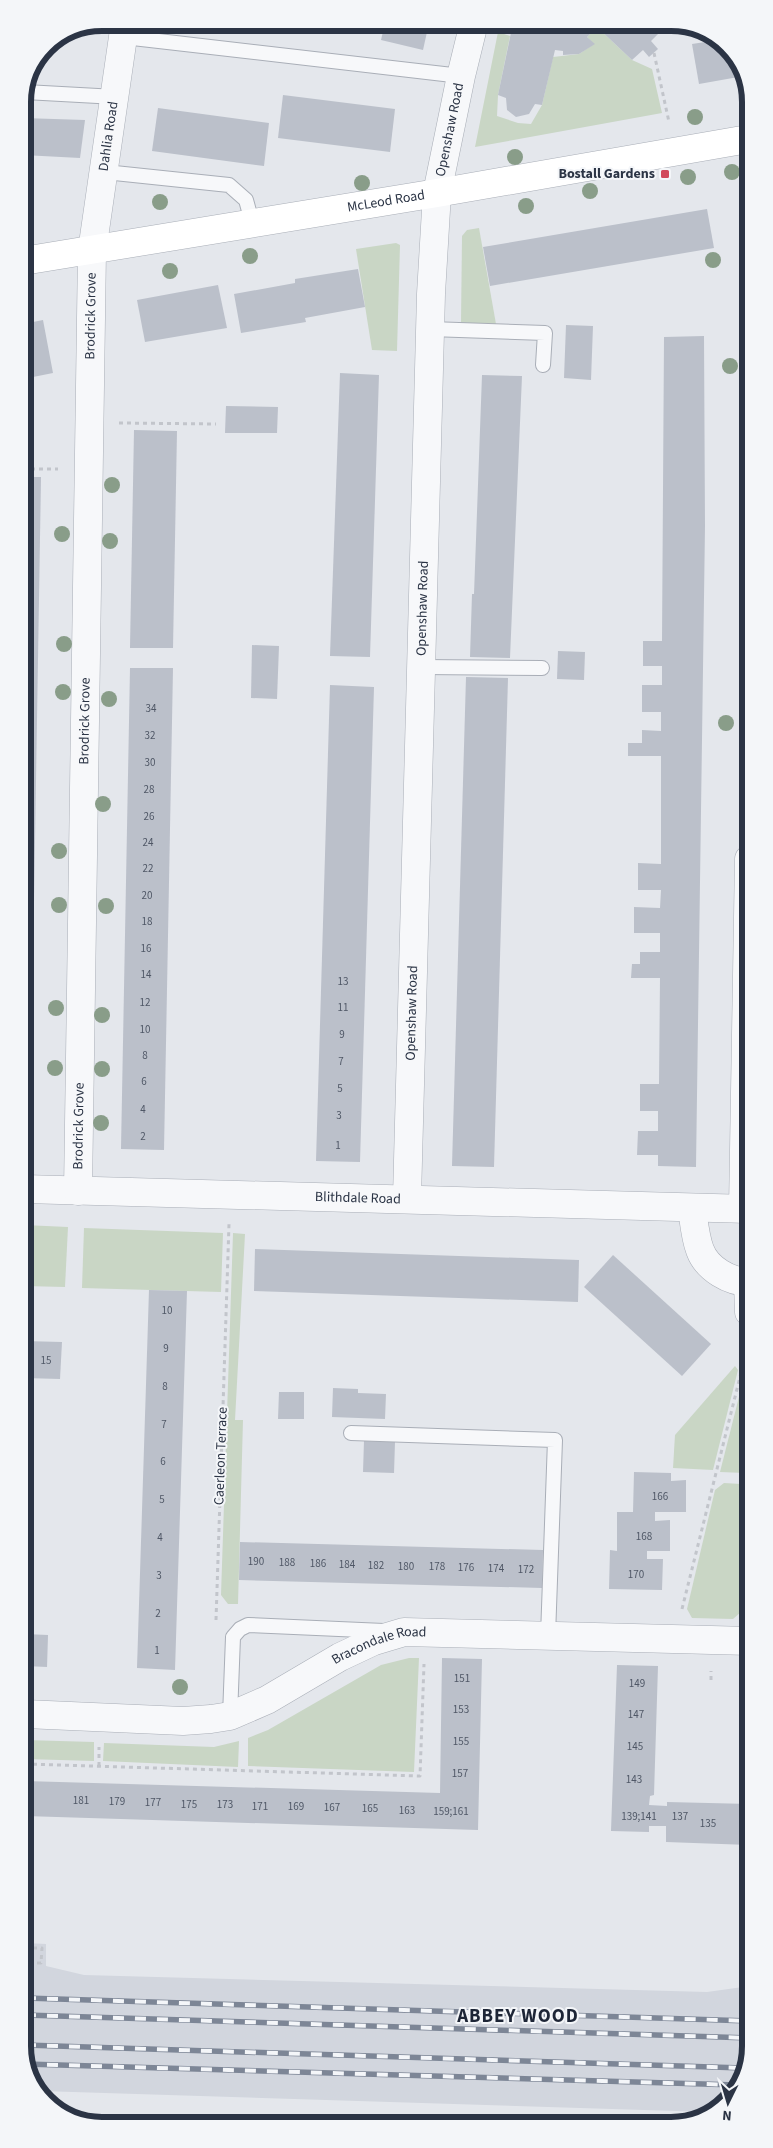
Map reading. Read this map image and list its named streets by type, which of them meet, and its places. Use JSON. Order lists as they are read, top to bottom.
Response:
{
  "streets": {
    "main road": ["McLeod Road"],
    "street": [
      "Openshaw Road",
      "Dahlia Road",
      "Brodrick Grove",
      "Blithdale Road",
      "Bracondale Road"
    ],
    "path": ["Caerleon Terrace"]
  },
  "crossings": [
    ["Openshaw Road", "McLeod Road"],
    ["Openshaw Road", "Blithdale Road"],
    ["Dahlia Road", "McLeod Road"],
    ["Dahlia Road", "Brodrick Grove"],
    ["McLeod Road", "Brodrick Grove"],
    ["Brodrick Grove", "Blithdale Road"],
    ["Blithdale Road", "Caerleon Terrace"]
  ],
  "districts": ["ABBEY WOOD"],
  "places": {
    "transit": ["Bostall Gardens"]
  },
  "house_numbers": [
    "34",
    "32",
    "30",
    "28",
    "26",
    "24",
    "22",
    "20",
    "18",
    "16",
    "14",
    "13",
    "12",
    "11",
    "10",
    "9",
    "8",
    "7",
    "6",
    "5",
    "4",
    "3",
    "2",
    "1",
    "10",
    "9",
    "15",
    "8",
    "7",
    "6",
    "166",
    "5",
    "168",
    "4",
    "190",
    "188",
    "186",
    "184",
    "182",
    "180",
    "178",
    "176",
    "174",
    "172",
    "170",
    "3",
    "2",
    "1",
    "151",
    "149",
    "153",
    "147",
    "155",
    "145",
    "157",
    "143",
    "181",
    "179",
    "177",
    "175",
    "173",
    "171",
    "169",
    "167",
    "165",
    "163",
    "159;161",
    "139;141",
    "137",
    "135"
  ],
  "north": "bottom"
}
